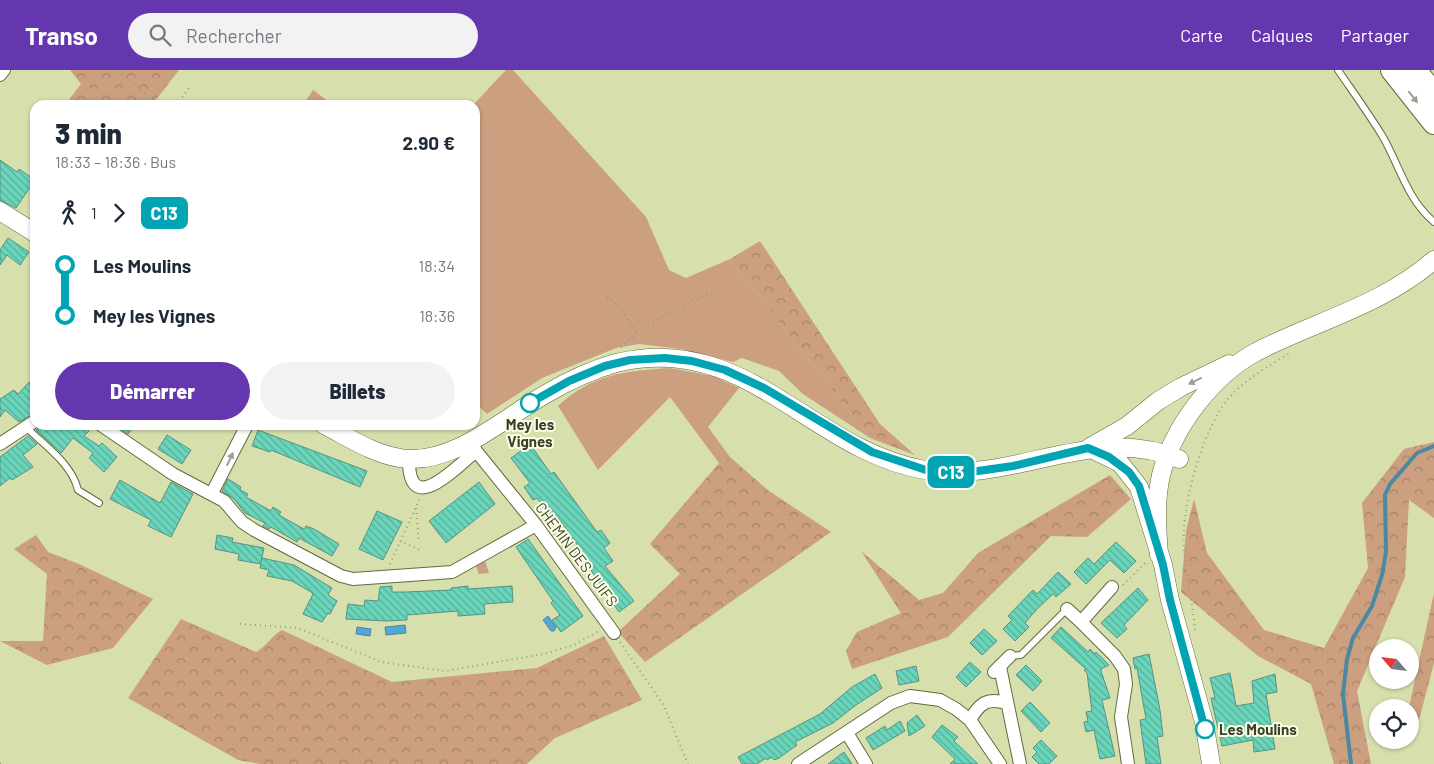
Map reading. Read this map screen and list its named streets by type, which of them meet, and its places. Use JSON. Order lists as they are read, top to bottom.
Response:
{
  "streets": {
    "street": ["CHEMIN DES JUIFS"]
  },
  "places": ["Mey les Vignes", "Les Moulins"],
  "lines": ["bus line C13"],
  "north": "top left",
  "page": {
    "header": "Transo",
    "search": "Rechercher",
    "nav": ["Carte", "Calques", "Partager"],
    "on_map": "C13",
    "heading": ["3 min", "18:33 – 18:36 · Bus", "2.90 €"],
    "legs": ["1", "C13"],
    "list": [
      {
        "name": "Les Moulins",
        "value": "18:34"
      },
      {
        "name": "Mey les Vignes",
        "value": "18:36"
      }
    ],
    "buttons": ["Démarrer", "Billets"]
  }
}
